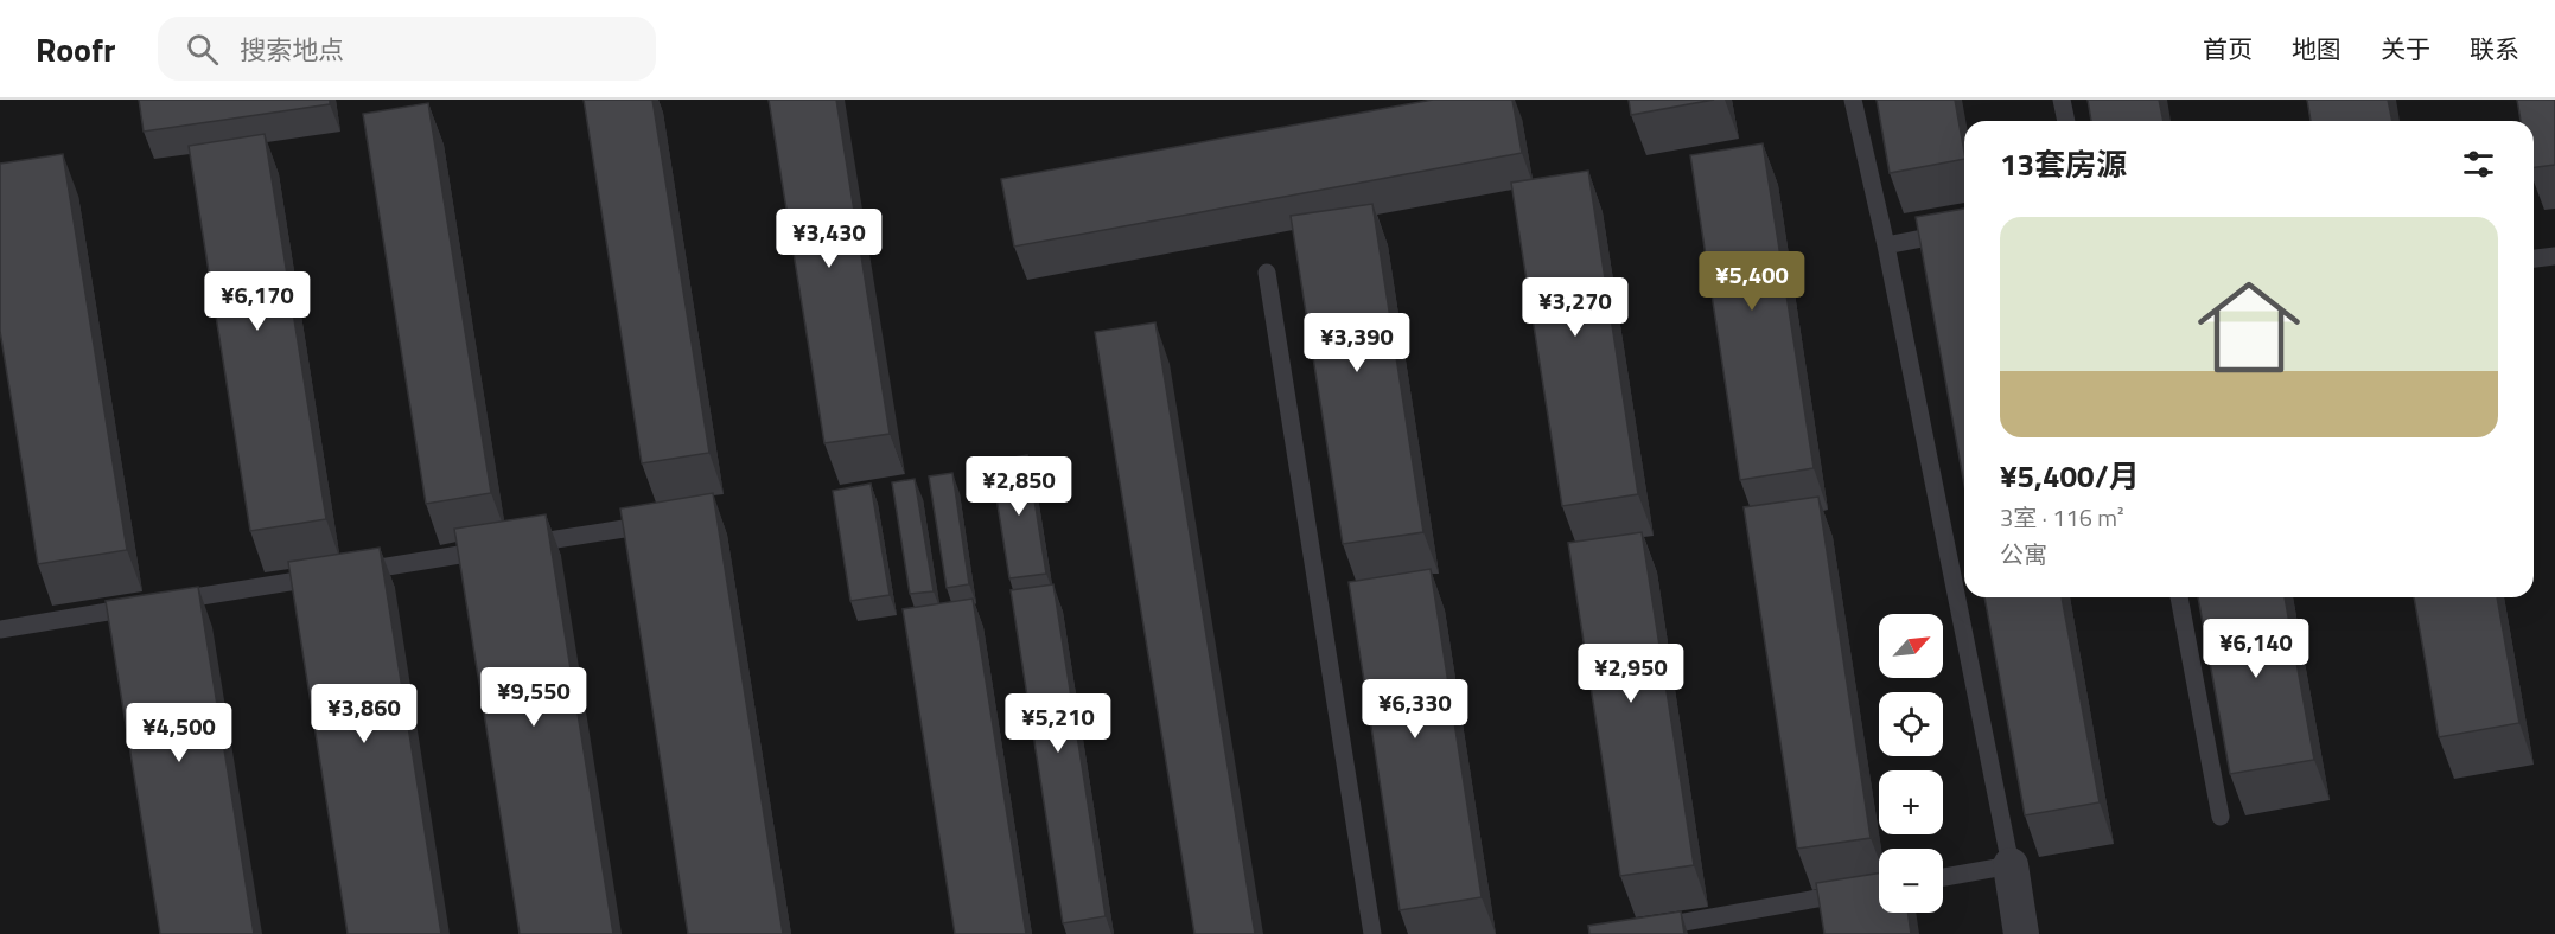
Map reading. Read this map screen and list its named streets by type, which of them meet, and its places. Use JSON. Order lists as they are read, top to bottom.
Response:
{
  "north": "top right",
  "page": {
    "header": "Roofr",
    "search": "搜索地点",
    "nav": [
      "首页",
      "地图",
      "关于",
      "联系"
    ],
    "heading": "13套房源",
    "list": [
      {
        "name": "¥5,400/月",
        "note": "3室 · 116 m² · 公寓"
      }
    ],
    "price": [
      "¥3,430",
      "¥5,400",
      "¥6,170",
      "¥3,270",
      "¥3,390",
      "¥2,850",
      "¥6,140",
      "¥2,950",
      "¥9,550",
      "¥6,330",
      "¥3,860",
      "¥5,210",
      "¥4,500"
    ],
    "map_buttons": ["+", "−"]
  }
}
